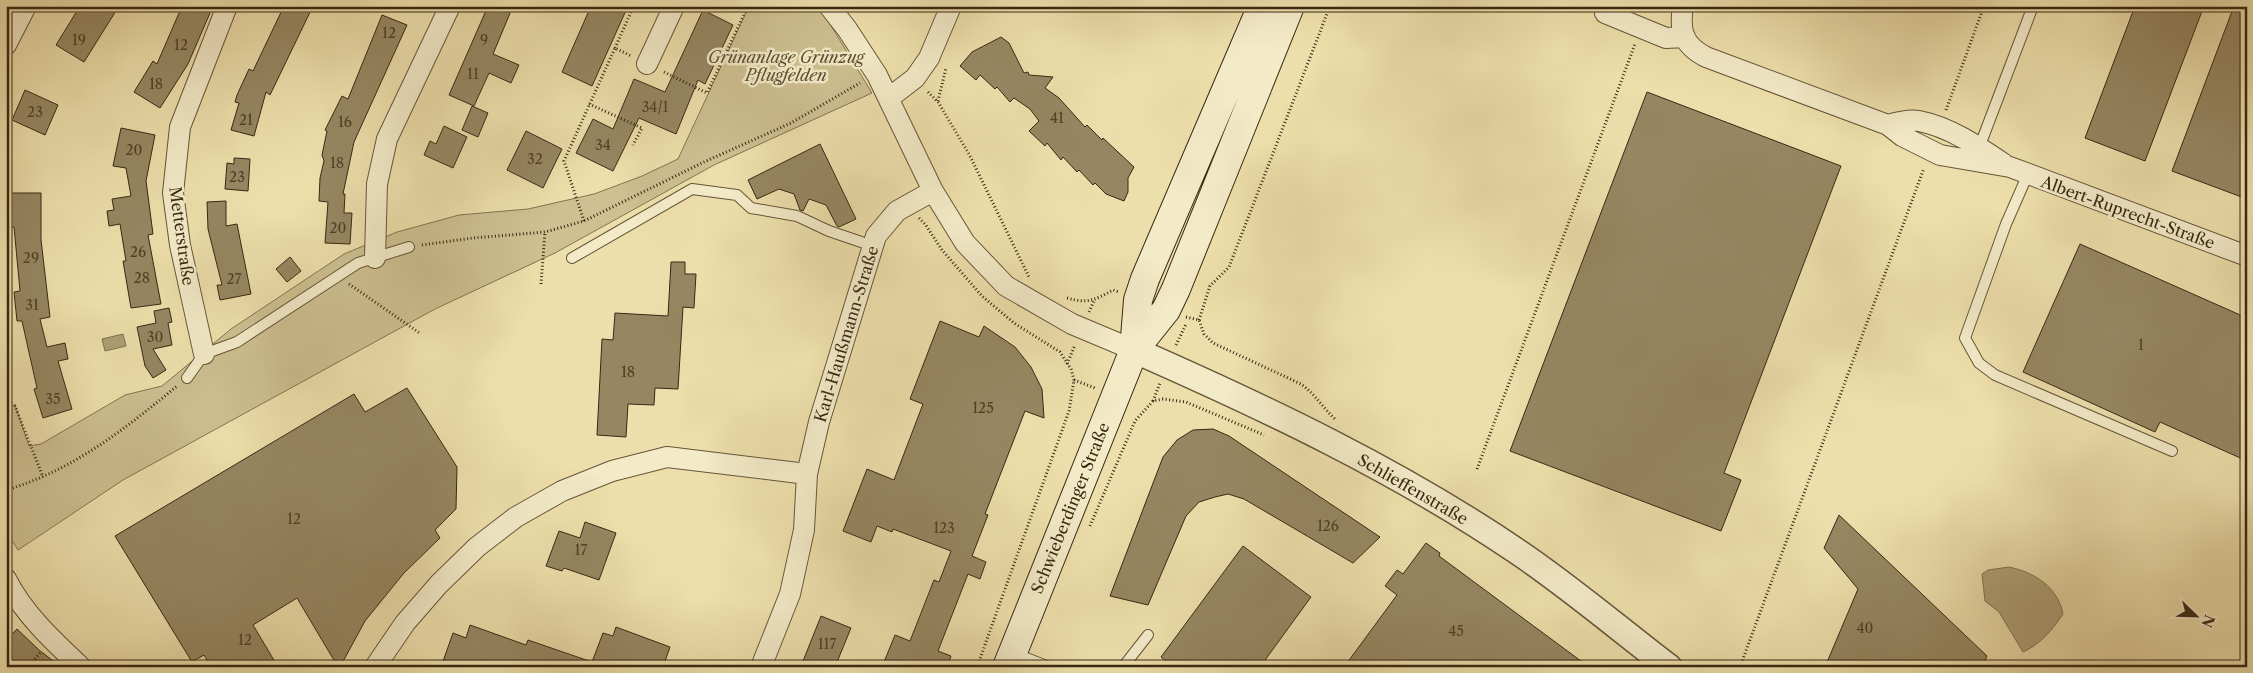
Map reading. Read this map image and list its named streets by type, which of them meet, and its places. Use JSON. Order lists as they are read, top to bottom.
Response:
{
  "streets": {
    "main road": ["Schwieberdinger Straße"],
    "street": [
      "Albert-Ruprecht-Straße",
      "Metterstraße",
      "Karl-Haußmann-Straße",
      "Schlieffenstraße"
    ]
  },
  "crossings": [
    ["Schlieffenstraße", "Schwieberdinger Straße"]
  ],
  "parks": ["Grünanlage Grünzug Pflugfelden"],
  "house_numbers": [
    "12",
    "19",
    "9",
    "12",
    "11",
    "18",
    "34/1",
    "23",
    "41",
    "21",
    "16",
    "34",
    "20",
    "32",
    "18",
    "23",
    "20",
    "26",
    "29",
    "28",
    "27",
    "31",
    "30",
    "1",
    "18",
    "35",
    "125",
    "12",
    "126",
    "123",
    "17",
    "40",
    "45",
    "12",
    "117"
  ],
  "north": "bottom right"
}
